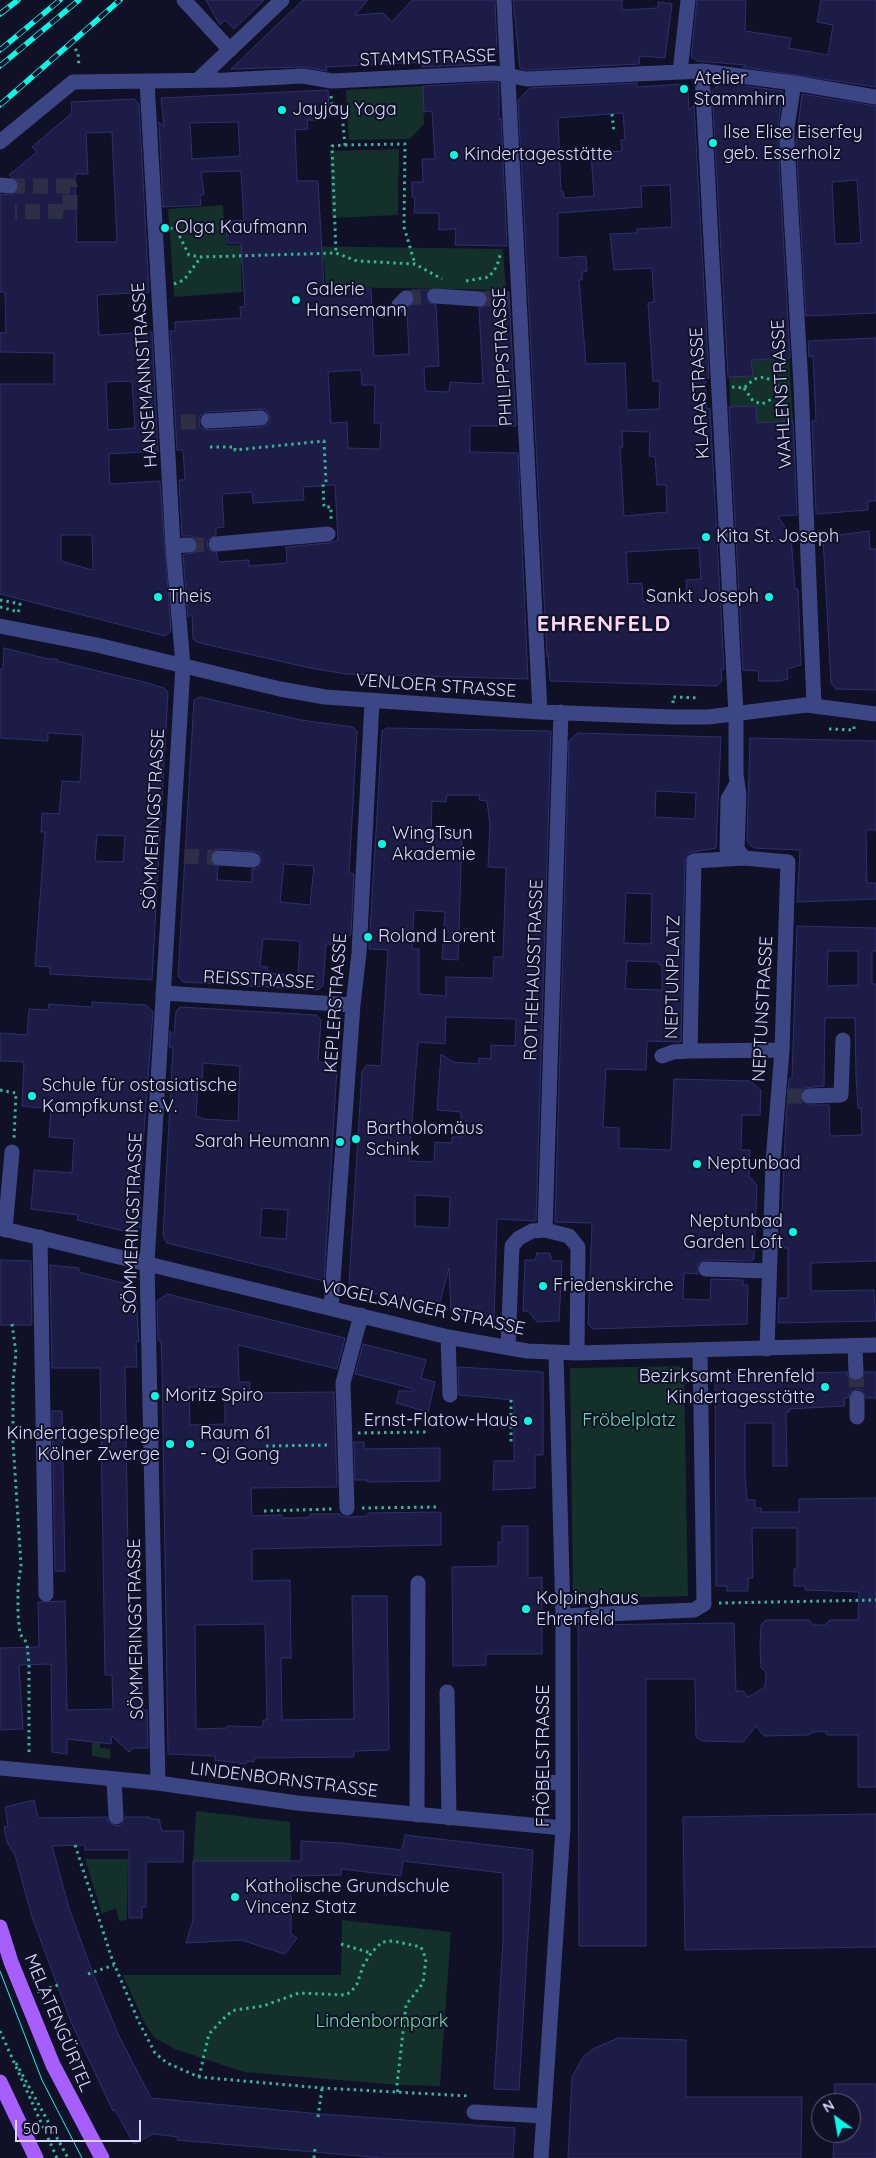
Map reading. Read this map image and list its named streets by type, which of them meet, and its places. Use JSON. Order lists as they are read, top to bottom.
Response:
{
  "streets": {
    "main road": ["MELATENGÜRTEL"],
    "street": [
      "STAMMSTRASSE",
      "PHILIPPSTRASSE",
      "HANSEMANNSTRASSE",
      "KLARASTRASSE",
      "WAHLENSTRASSE",
      "VENLOER STRASSE",
      "SÖMMERINGSTRASSE",
      "ROTHEHAUSSTRASSE",
      "NEPTUNPLATZ",
      "REISSTRASSE",
      "KEPLERSTRASSE",
      "NEPTUNSTRASSE",
      "VOGELSANGER STRASSE",
      "FRÖBELSTRASSE",
      "LINDENBORNSTRASSE"
    ]
  },
  "crossings": [
    ["STAMMSTRASSE", "PHILIPPSTRASSE"],
    ["STAMMSTRASSE", "HANSEMANNSTRASSE"],
    ["STAMMSTRASSE", "KLARASTRASSE"],
    ["STAMMSTRASSE", "WAHLENSTRASSE"],
    ["PHILIPPSTRASSE", "VENLOER STRASSE"],
    ["HANSEMANNSTRASSE", "VENLOER STRASSE"],
    ["HANSEMANNSTRASSE", "SÖMMERINGSTRASSE"],
    ["KLARASTRASSE", "VENLOER STRASSE"],
    ["WAHLENSTRASSE", "VENLOER STRASSE"],
    ["VENLOER STRASSE", "SÖMMERINGSTRASSE"],
    ["VENLOER STRASSE", "ROTHEHAUSSTRASSE"],
    ["VENLOER STRASSE", "KEPLERSTRASSE"],
    ["SÖMMERINGSTRASSE", "REISSTRASSE"],
    ["SÖMMERINGSTRASSE", "VOGELSANGER STRASSE"],
    ["SÖMMERINGSTRASSE", "LINDENBORNSTRASSE"],
    ["NEPTUNPLATZ", "NEPTUNSTRASSE"],
    ["REISSTRASSE", "KEPLERSTRASSE"],
    ["KEPLERSTRASSE", "VOGELSANGER STRASSE"],
    ["NEPTUNSTRASSE", "VOGELSANGER STRASSE"],
    ["VOGELSANGER STRASSE", "FRÖBELSTRASSE"],
    ["FRÖBELSTRASSE", "LINDENBORNSTRASSE"]
  ],
  "districts": ["EHRENFELD"],
  "parks": ["Fröbelplatz", "Lindenbornpark"],
  "places": [
    "Atelier Stammhirn",
    "Jayjay Yoga",
    "Ilse Elise Eiserfey geb. Esserholz",
    "Kindertagesstätte",
    "Olga Kaufmann",
    "Galerie Hansemann",
    "Kita St. Joseph",
    "Theis",
    "Sankt Joseph",
    "WingTsun Akademie",
    "Roland Lorent",
    "Schule für ostasiatische Kampfkunst e.V.",
    "Bartholomäus Schink",
    "Sarah Heumann",
    "Neptunbad",
    "Neptunbad Garden Loft",
    "Friedenskirche",
    "Bezirksamt Ehrenfeld Kindertagesstätte",
    "Moritz Spiro",
    "Ernst-Flatow-Haus",
    "Kindertagespflege Kölner Zwerge",
    "Raum 61 - Qi Gong",
    "Kolpinghaus Ehrenfeld",
    "Katholische Grundschule Vincenz Statz"
  ],
  "scale_bar": "50 m",
  "north": "top left"
}
